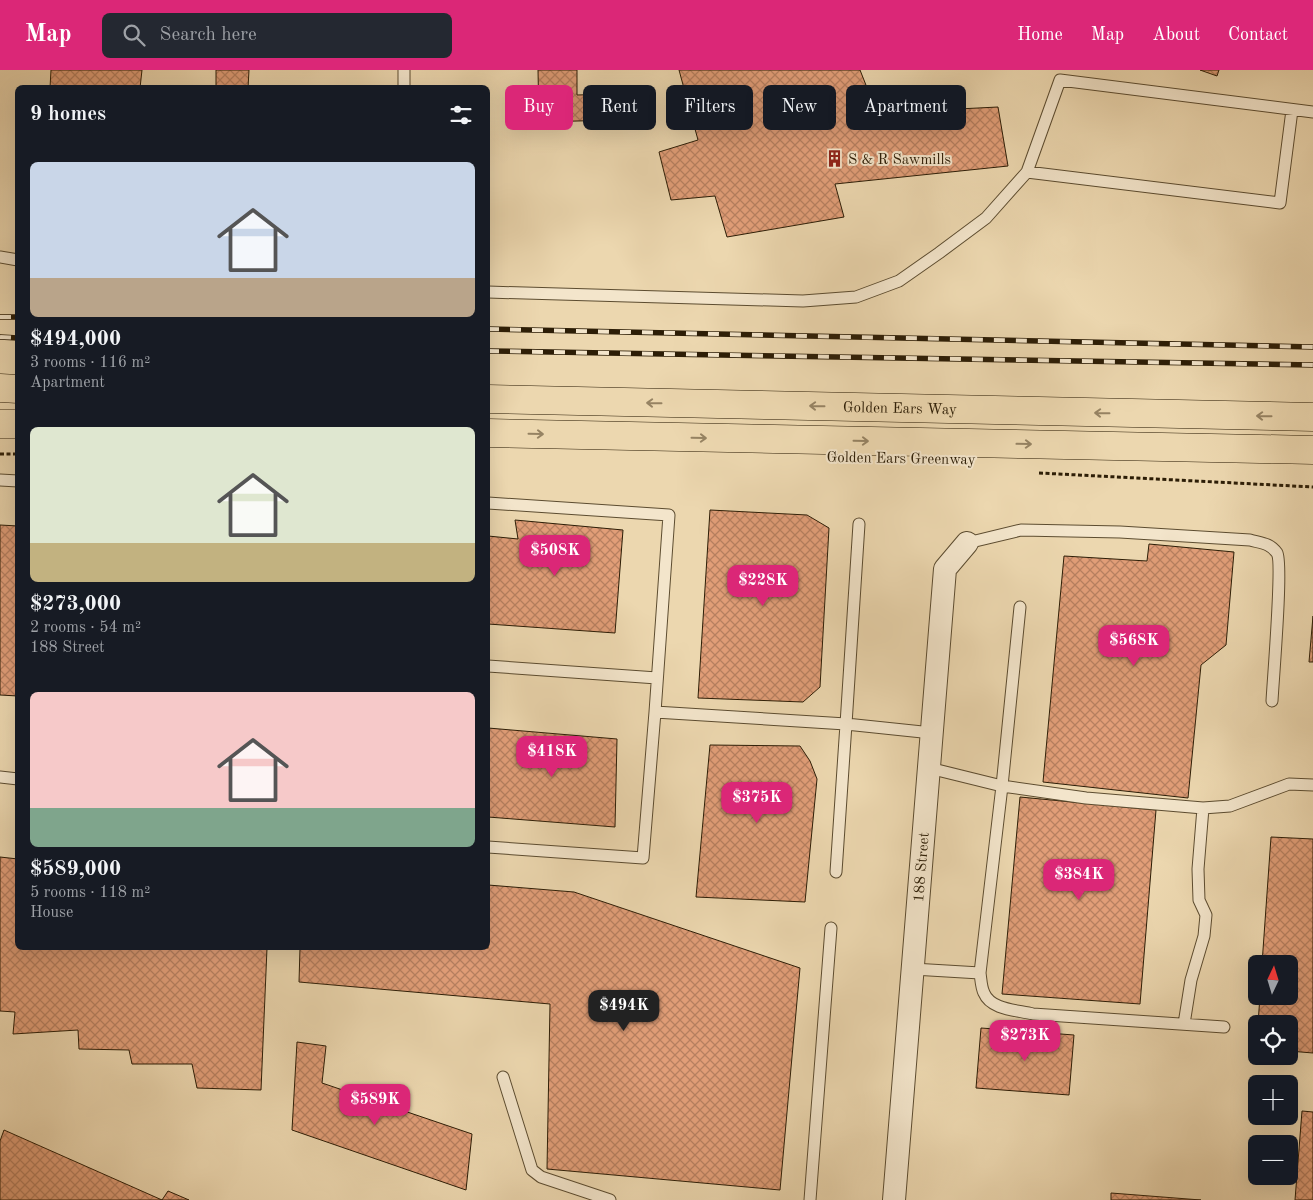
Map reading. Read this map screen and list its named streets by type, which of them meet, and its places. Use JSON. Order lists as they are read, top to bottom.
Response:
{
  "streets": {
    "main road": ["Golden Ears Way"],
    "street": ["188 Street"]
  },
  "places": {
    "building": ["S & R Sawmills"]
  },
  "north": "top",
  "page": {
    "header": "Map",
    "search": "Search here",
    "nav": [
      "Home",
      "Map",
      "About",
      "Contact"
    ],
    "chip": [
      "Buy",
      "Rent",
      "Filters",
      "New",
      "Apartment"
    ],
    "heading": "9 homes",
    "list": [
      {
        "name": "$494,000",
        "note": "3 rooms · 116 m² · Apartment"
      },
      {
        "name": "$273,000",
        "note": "2 rooms · 54 m² · 188 Street"
      },
      {
        "name": "$589,000",
        "note": "5 rooms · 118 m² · House"
      }
    ],
    "price": [
      "$508K",
      "$228K",
      "$568K",
      "$418K",
      "$375K",
      "$384K",
      "$494K",
      "$273K",
      "$589K"
    ],
    "map_buttons": ["+", "−"]
  }
}
